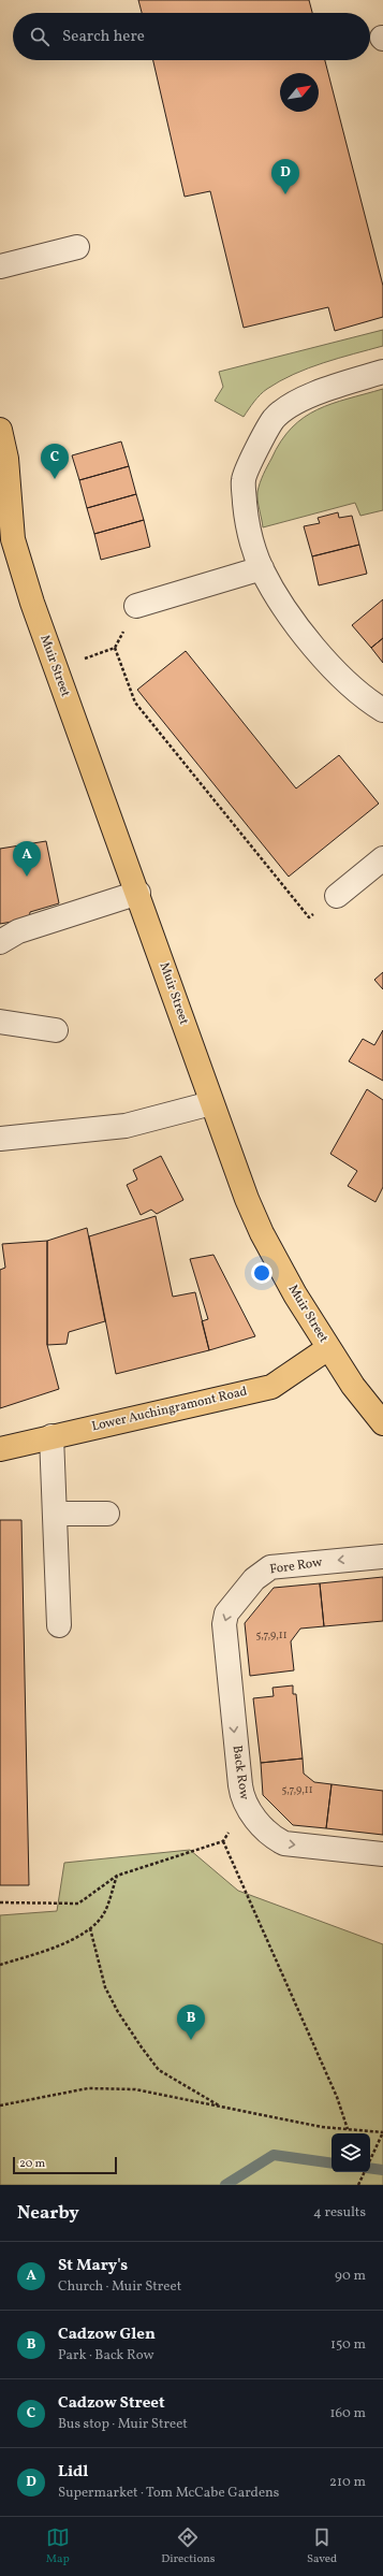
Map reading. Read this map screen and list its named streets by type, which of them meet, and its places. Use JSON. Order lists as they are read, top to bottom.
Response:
{
  "streets": {
    "main road": ["Muir Street", "Lower Auchingramont Road"],
    "street": ["Fore Row", "Back Row"]
  },
  "crossings": [
    ["Muir Street", "Lower Auchingramont Road"],
    ["Fore Row", "Back Row"]
  ],
  "one_way": ["Fore Row", "Back Row"],
  "house_numbers": ["5,7,9,11", "5,7,9,11"],
  "scale_bar": "20 m",
  "north": "top right",
  "page": {
    "search": "Search here",
    "pins": [
      "D",
      "C",
      "A",
      "B"
    ],
    "scale": "20 m",
    "heading": ["Nearby", "4 results"],
    "list": [
      {
        "mark": "A",
        "name": "St Mary's",
        "note": "Church · Muir Street",
        "value": "90 m"
      },
      {
        "mark": "B",
        "name": "Cadzow Glen",
        "note": "Park · Back Row",
        "value": "150 m"
      },
      {
        "mark": "C",
        "name": "Cadzow Street",
        "note": "Bus stop · Muir Street",
        "value": "160 m"
      },
      {
        "mark": "D",
        "name": "Lidl",
        "note": "Supermarket · Tom McCabe Gardens",
        "value": "210 m"
      }
    ],
    "nav": ["Map", "Directions", "Saved"]
  }
}
